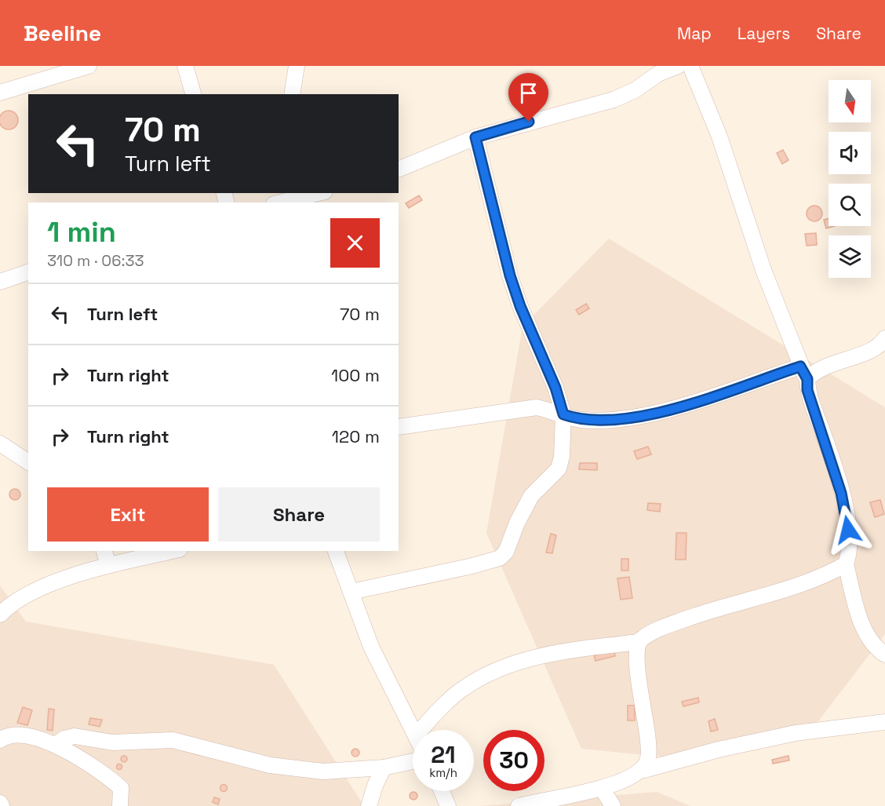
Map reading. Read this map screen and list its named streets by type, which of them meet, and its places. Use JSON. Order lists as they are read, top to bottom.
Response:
{
  "north": "bottom",
  "page": {
    "header": "Beeline",
    "nav": ["Map", "Layers", "Share"],
    "turn": ["70 m", "Turn left"],
    "heading": ["1 min", "310 m · 06:33"],
    "list": [
      {
        "name": "Turn left",
        "value": "70 m"
      },
      {
        "name": "Turn right",
        "value": "100 m"
      },
      {
        "name": "Turn right",
        "value": "120 m"
      }
    ],
    "buttons": ["Exit", "Share"],
    "speed": "21 km/h",
    "limit": "30"
  }
}
